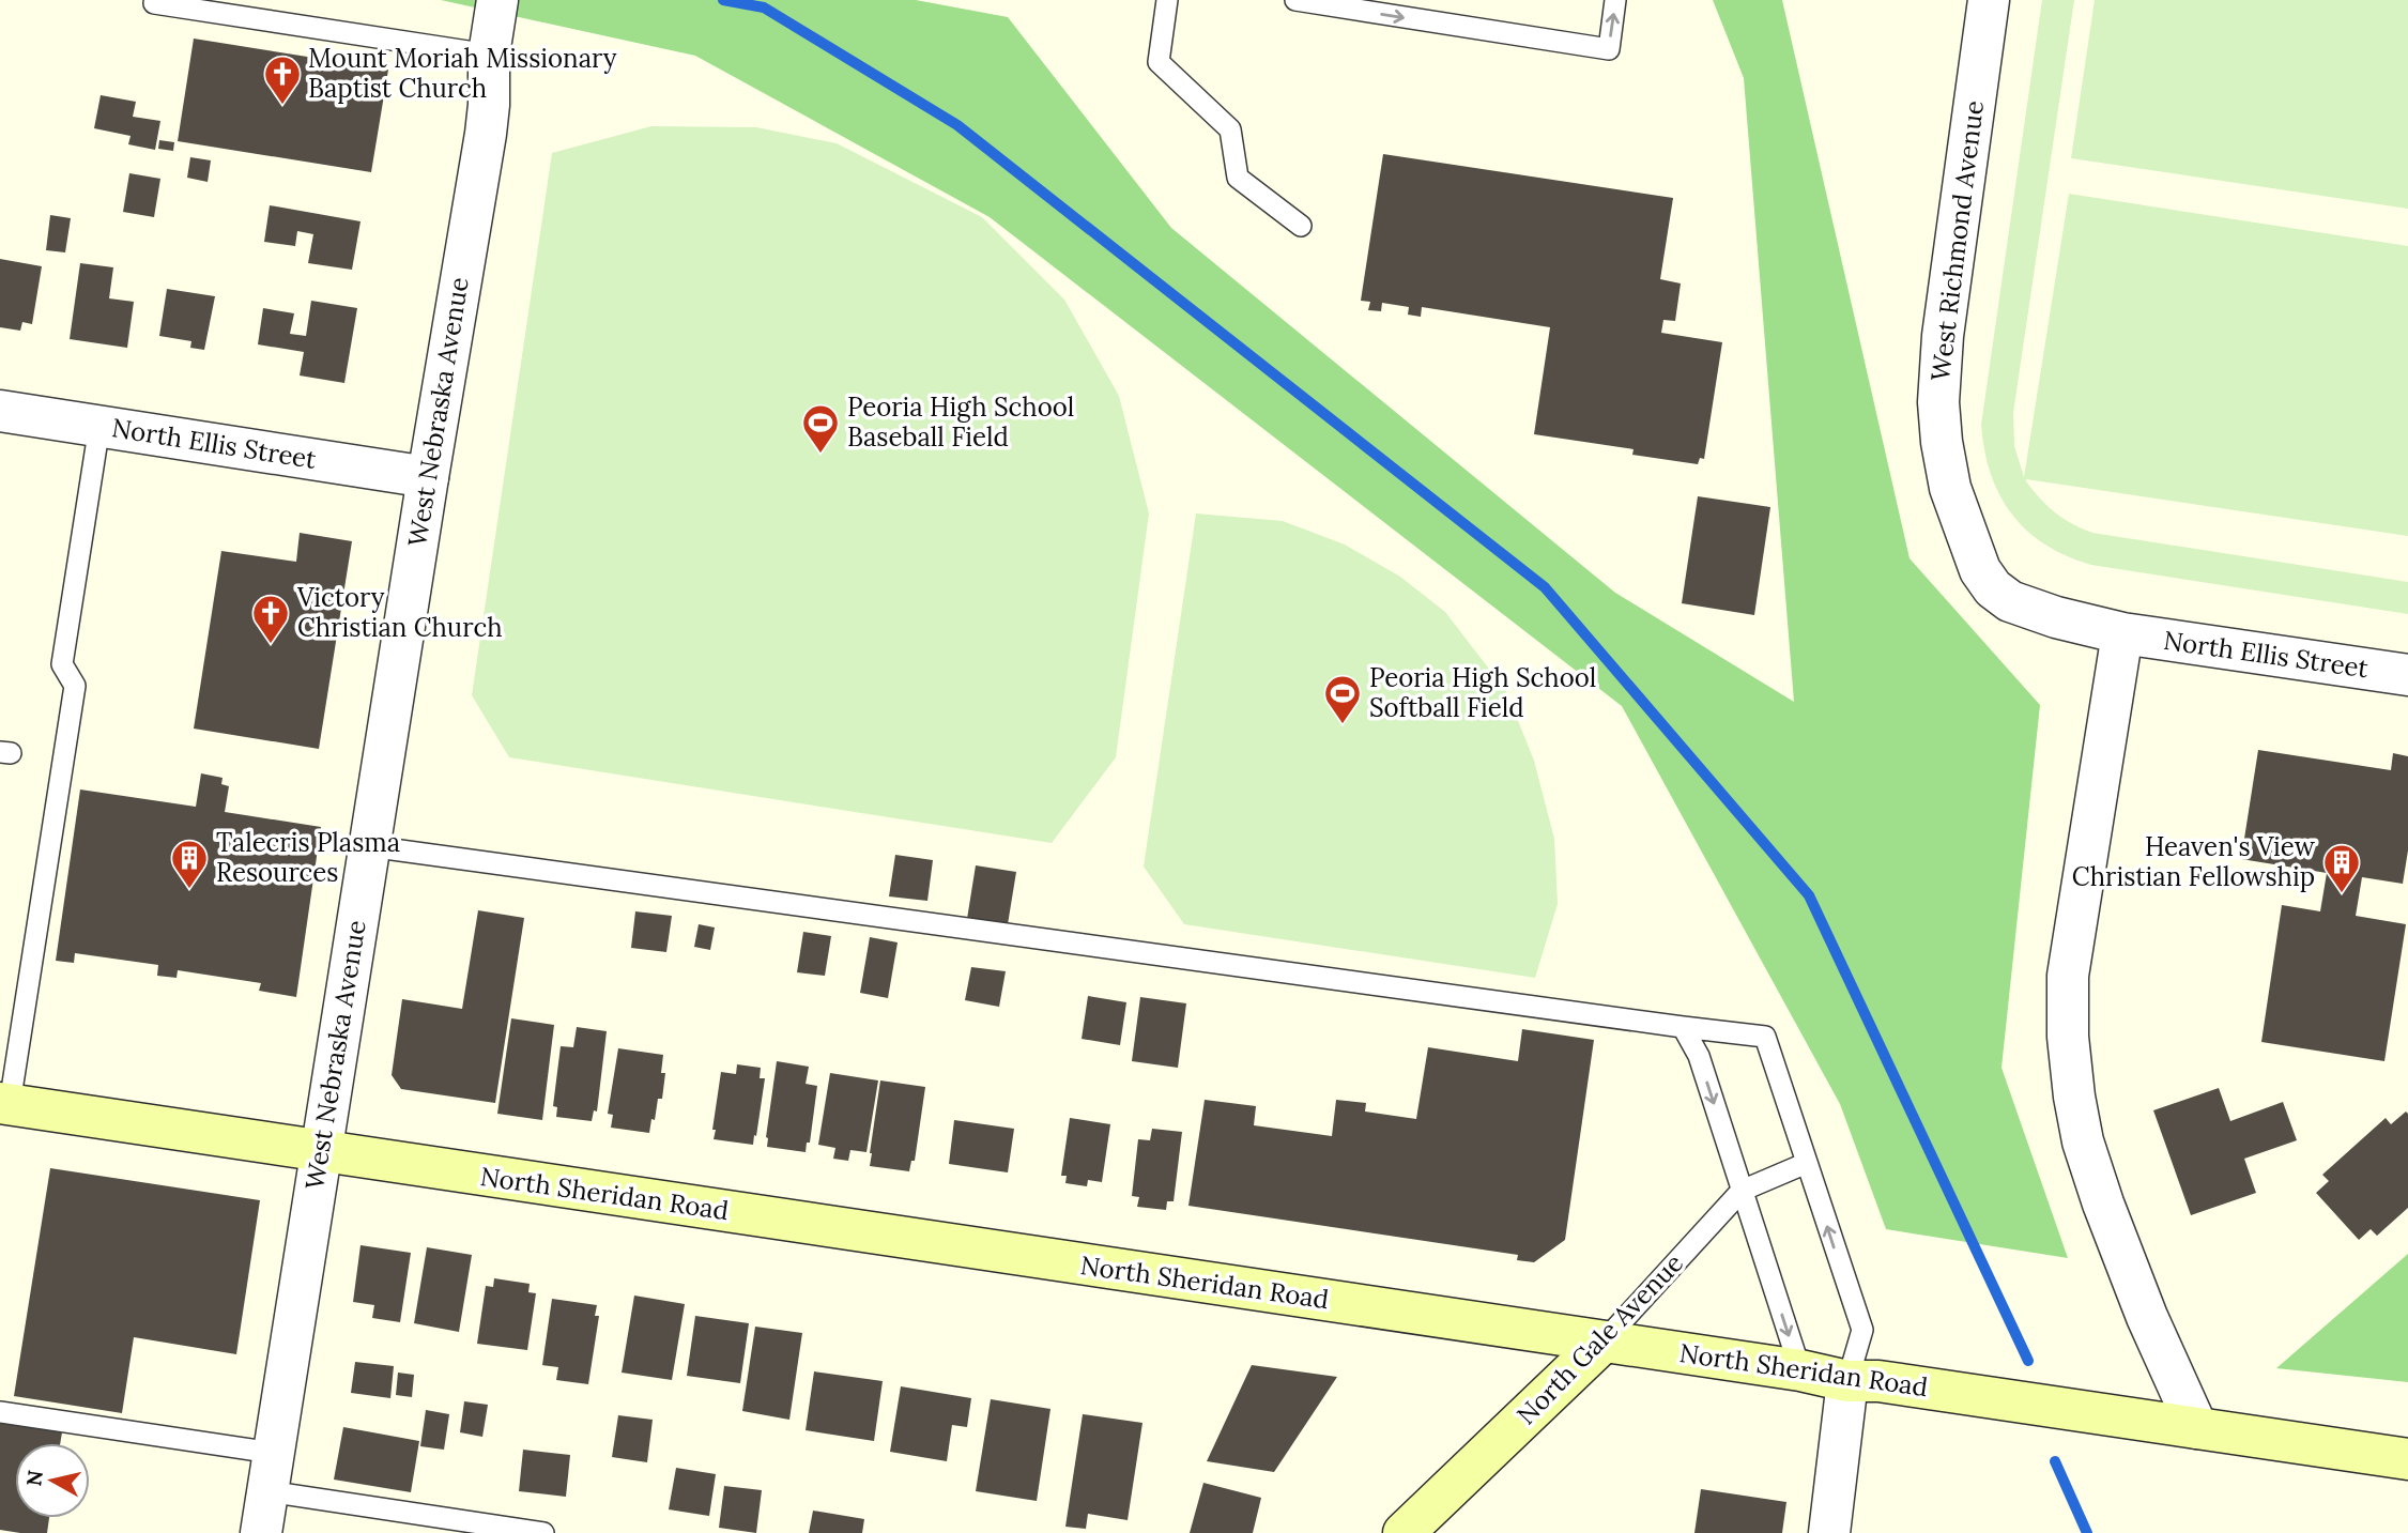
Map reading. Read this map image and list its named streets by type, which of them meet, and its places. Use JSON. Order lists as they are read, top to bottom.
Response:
{
  "streets": {
    "main road": ["North Sheridan Road", "North Gale Avenue"],
    "street": ["West Richmond Avenue", "West Nebraska Avenue", "North Ellis Street"]
  },
  "crossings": [
    ["West Richmond Avenue", "North Ellis Street"],
    ["West Nebraska Avenue", "North Ellis Street"],
    ["West Nebraska Avenue", "North Sheridan Road"],
    ["North Sheridan Road", "North Gale Avenue"]
  ],
  "places": {
    "church": ["Mount Moriah Missionary Baptist Church", "Victory Christian Church"],
    "sports": ["Peoria High School Baseball Field", "Peoria High School Softball Field"],
    "building": ["Talecris Plasma Resources", "Heaven's View Christian Fellowship"]
  },
  "north": "left"
}
